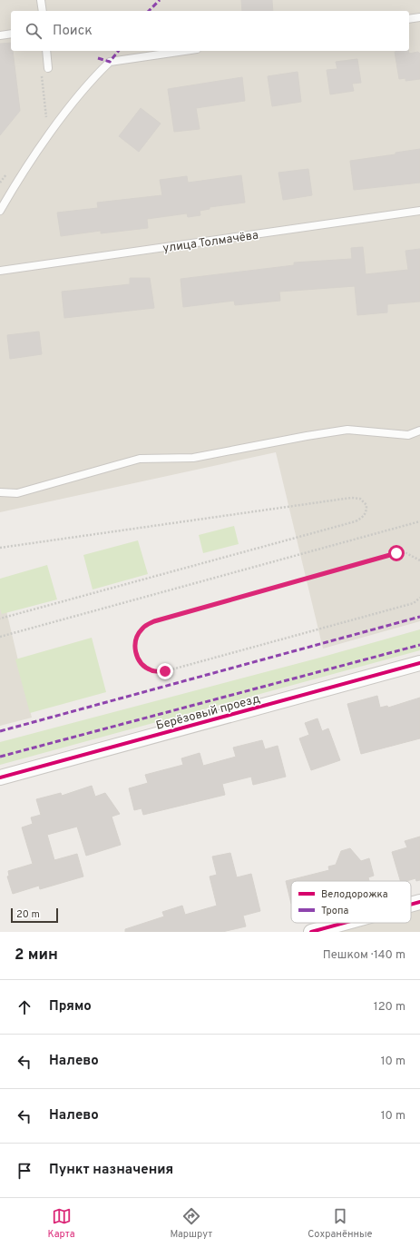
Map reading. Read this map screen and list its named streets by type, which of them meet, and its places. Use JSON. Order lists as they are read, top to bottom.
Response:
{
  "streets": {
    "street": ["Берёзовый проезд"],
    "lane": ["улица Толмачёва"]
  },
  "legend": ["Велодорожка", "Тропа"],
  "scale_bar": "20 m",
  "page": {
    "search": "Поиск",
    "scale": "20 m",
    "heading": ["2 мин", "Пешком · 140 m"],
    "list": [
      ["Прямо", "120 m"],
      ["Налево", "10 m"],
      ["Налево", "10 m"],
      "Пункт назначения"
    ],
    "nav": ["Карта", "Маршрут", "Сохранённые"]
  }
}
